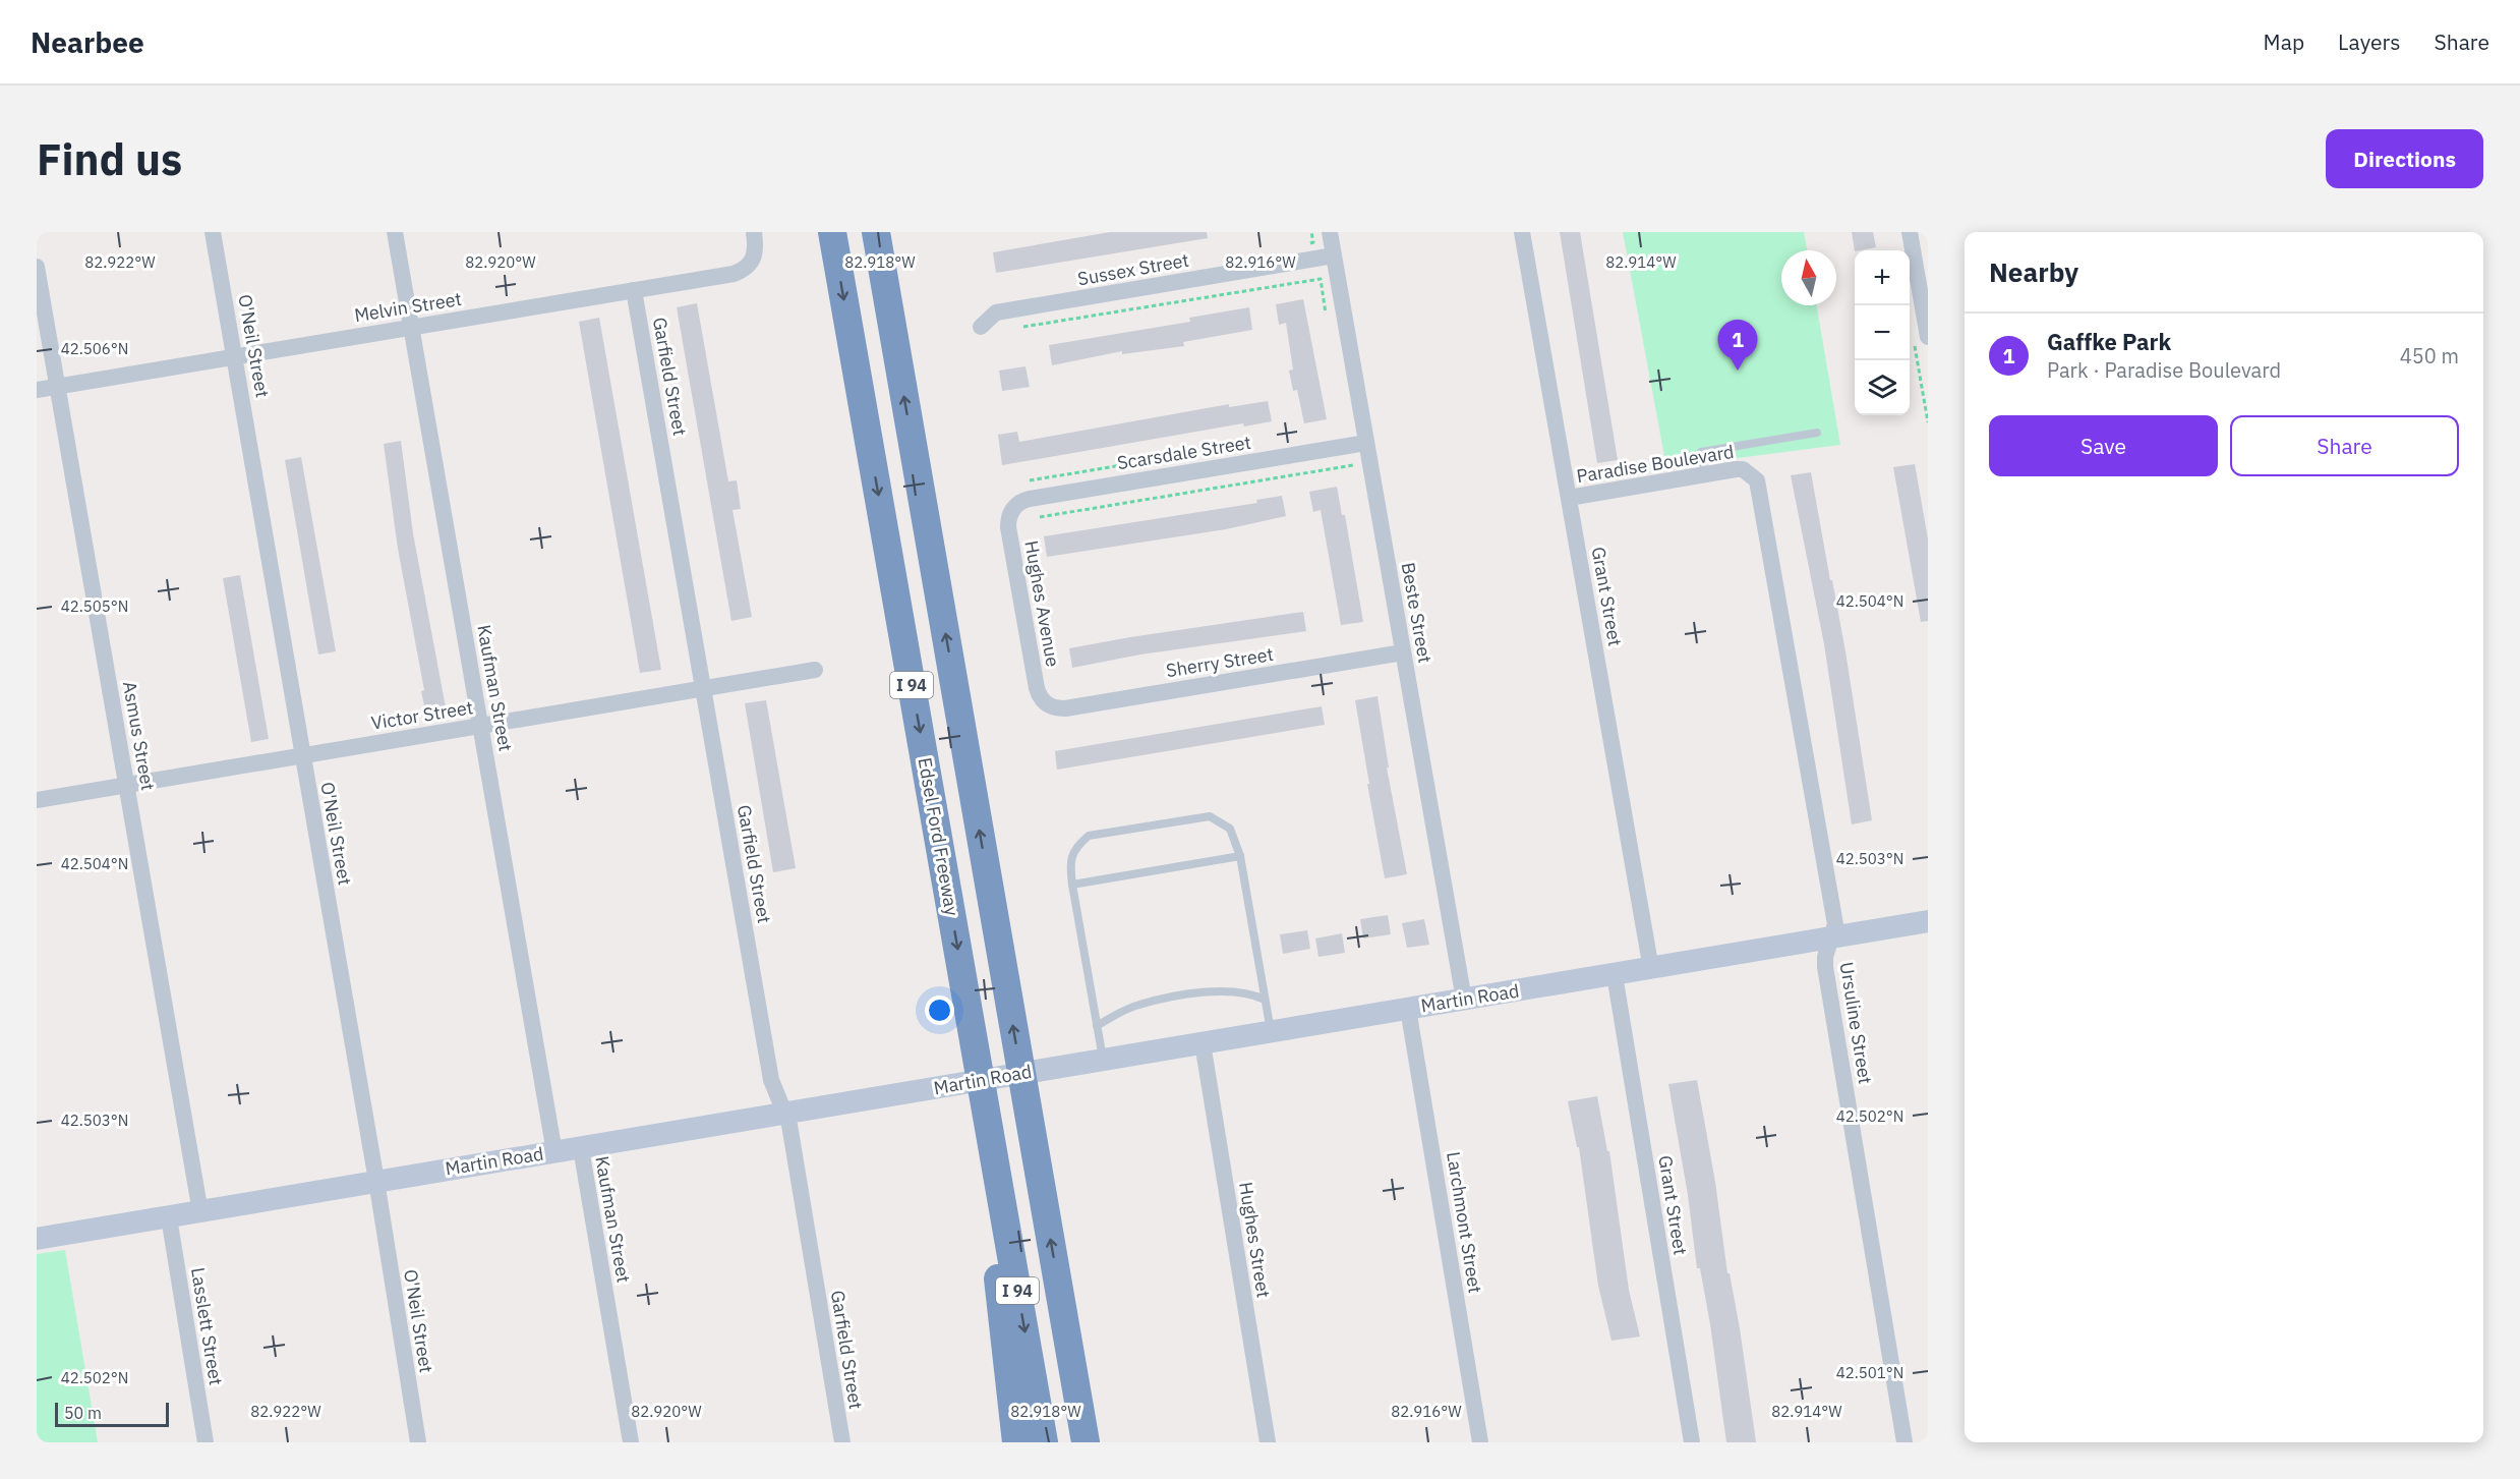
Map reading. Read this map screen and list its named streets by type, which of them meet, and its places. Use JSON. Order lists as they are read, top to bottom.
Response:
{
  "streets": {
    "highway": ["I 94", "Edsel Ford Freeway"],
    "street": [
      "Sussex Street",
      "Melvin Street",
      "O'Neil Street",
      "Garfield Street",
      "Scarsdale Street",
      "Paradise Boulevard",
      "Grant Street",
      "Hughes Avenue",
      "Beste Street",
      "Sherry Street",
      "Kaufman Street",
      "Victor Street",
      "Asmus Street",
      "Martin Road",
      "Ursuline Street",
      "Larchmont Street",
      "Hughes Street",
      "Lasslett Street"
    ]
  },
  "crossings": [
    ["Sussex Street", "Beste Street"],
    ["Melvin Street", "O'Neil Street"],
    ["Melvin Street", "Garfield Street"],
    ["Melvin Street", "Kaufman Street"],
    ["Melvin Street", "Asmus Street"],
    ["O'Neil Street", "Victor Street"],
    ["O'Neil Street", "Martin Road"],
    ["Garfield Street", "Victor Street"],
    ["Garfield Street", "Martin Road"],
    ["Scarsdale Street", "Hughes Avenue"],
    ["Scarsdale Street", "Beste Street"],
    ["Paradise Boulevard", "Grant Street"],
    ["Paradise Boulevard", "Ursuline Street"],
    ["Grant Street", "Martin Road"],
    ["Hughes Avenue", "Sherry Street"],
    ["Beste Street", "Sherry Street"],
    ["Beste Street", "Martin Road"],
    ["Kaufman Street", "Victor Street"],
    ["Kaufman Street", "Martin Road"],
    ["Victor Street", "Asmus Street"],
    ["Asmus Street", "Martin Road"],
    ["Martin Road", "Ursuline Street"],
    ["Martin Road", "Larchmont Street"],
    ["Martin Road", "Hughes Street"],
    ["Martin Road", "Lasslett Street"]
  ],
  "scale_bar": "50 m",
  "north": "top",
  "page": {
    "header": "Nearbee",
    "nav": ["Map", "Layers", "Share"],
    "buttons": [
      "Directions",
      ["Save", "Share"]
    ],
    "title": "Find us",
    "heading": "Nearby",
    "map_buttons": ["+", "−"],
    "list": [
      {
        "mark": "1",
        "name": "Gaffke Park",
        "note": "Park · Paradise Boulevard",
        "value": "450 m"
      }
    ],
    "pins": "1",
    "scale": "50 m"
  },
  "coordinates": [
    "82.922°W",
    "82.920°W",
    "82.918°W",
    "82.916°W",
    "82.914°W",
    "42.506°N",
    "42.504°N",
    "42.505°N",
    "42.503°N",
    "42.502°N",
    "42.501°N"
  ]
}
